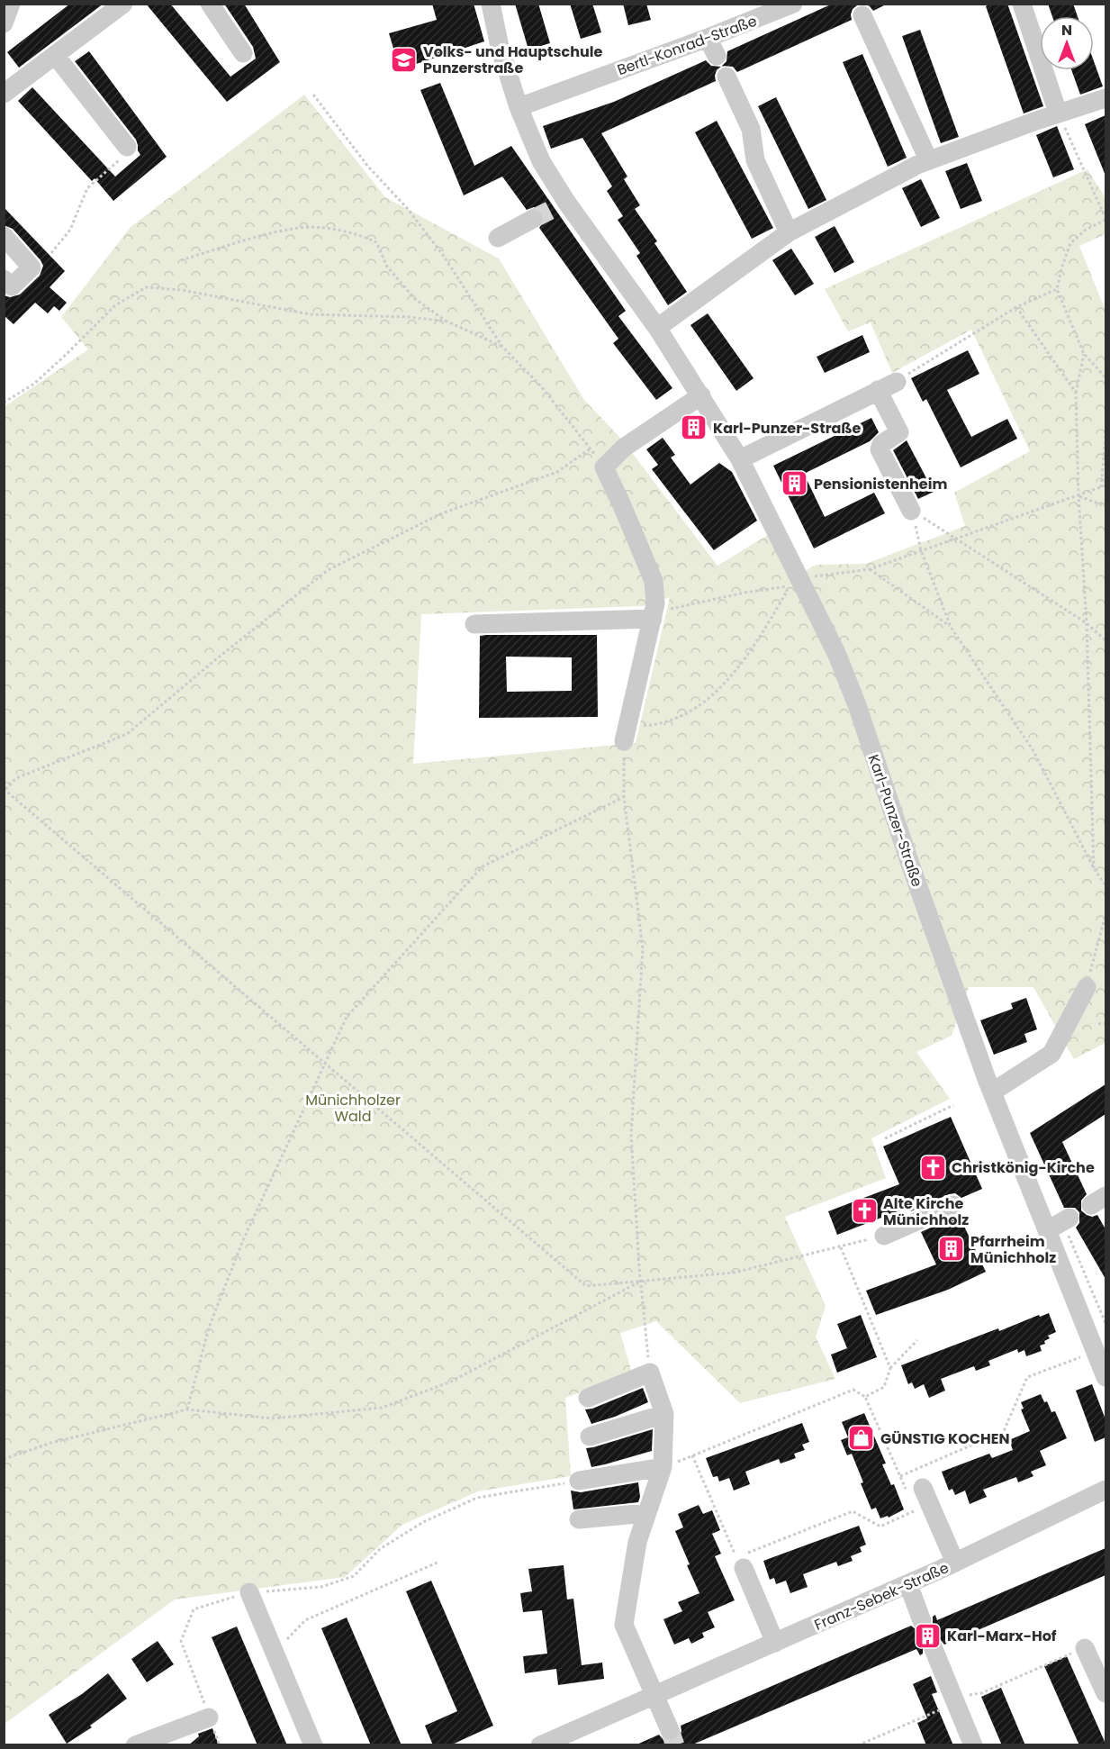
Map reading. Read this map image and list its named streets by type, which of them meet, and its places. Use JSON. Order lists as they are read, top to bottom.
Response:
{
  "streets": {
    "street": ["Bertl-Konrad-Straße", "Karl-Punzer-Straße", "Franz-Sebek-Straße"]
  },
  "crossings": [
    ["Bertl-Konrad-Straße", "Karl-Punzer-Straße"]
  ],
  "parks": ["Münichholzer Wald"],
  "places": {
    "school or university": ["Volks- und Hauptschule Punzerstraße"],
    "building": [
      "Karl-Punzer-Straße",
      "Pensionistenheim",
      "Pfarrheim Münichholz",
      "Karl-Marx-Hof"
    ],
    "church": ["Christkönig-Kirche", "Alte Kirche Münichholz"],
    "shop": ["GÜNSTIG KOCHEN"]
  },
  "north": "top"
}
